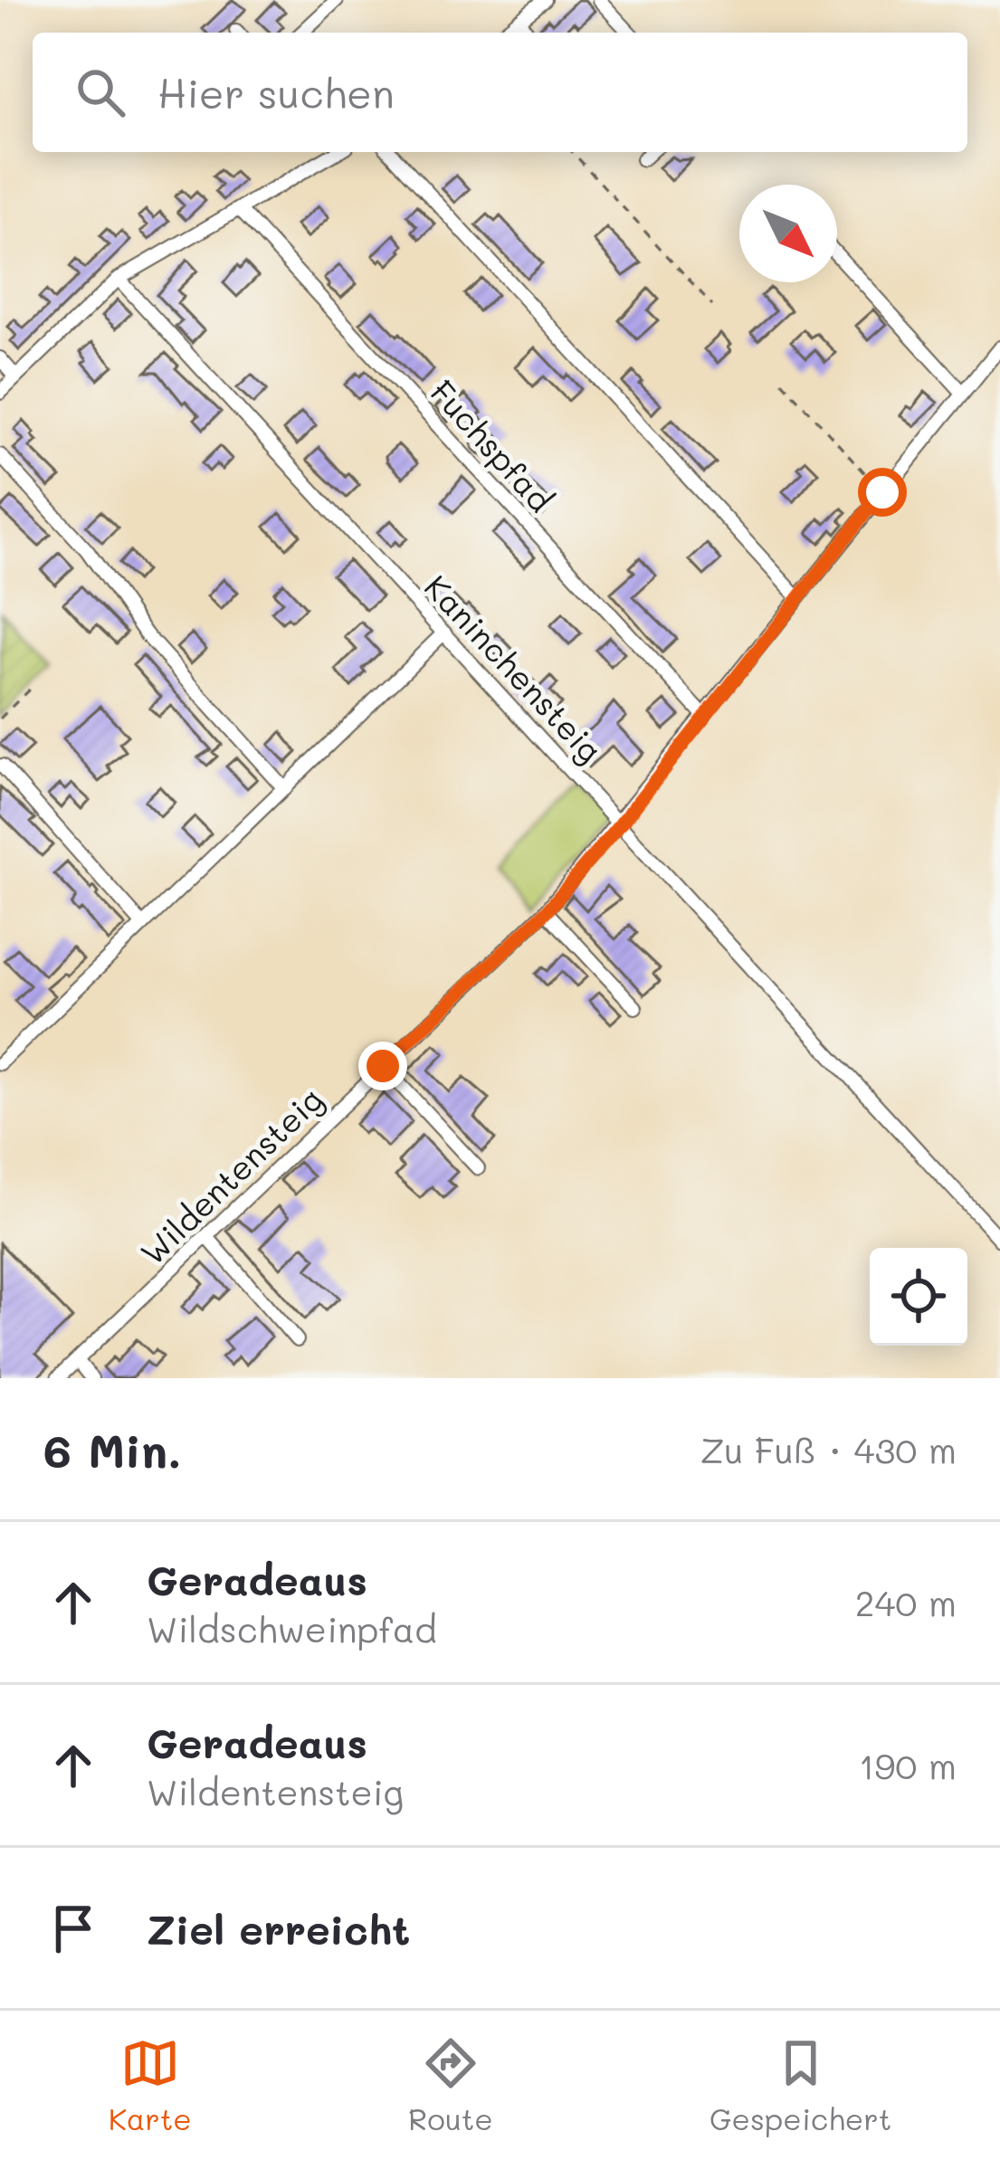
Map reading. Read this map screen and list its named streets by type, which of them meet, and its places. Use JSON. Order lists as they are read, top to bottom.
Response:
{
  "streets": {
    "street": ["Fuchspfad", "Kaninchensteig", "Wildentensteig"]
  },
  "crossings": [
    ["Fuchspfad", "Wildentensteig"],
    ["Kaninchensteig", "Wildentensteig"]
  ],
  "north": "bottom right",
  "page": {
    "search": "Hier suchen",
    "heading": ["6 Min.", "Zu Fuß · 430 m"],
    "list": [
      ["Geradeaus", "Wildschweinpfad", "240 m"],
      ["Geradeaus", "Wildentensteig", "190 m"],
      "Ziel erreicht"
    ],
    "nav": ["Karte", "Route", "Gespeichert"]
  }
}
